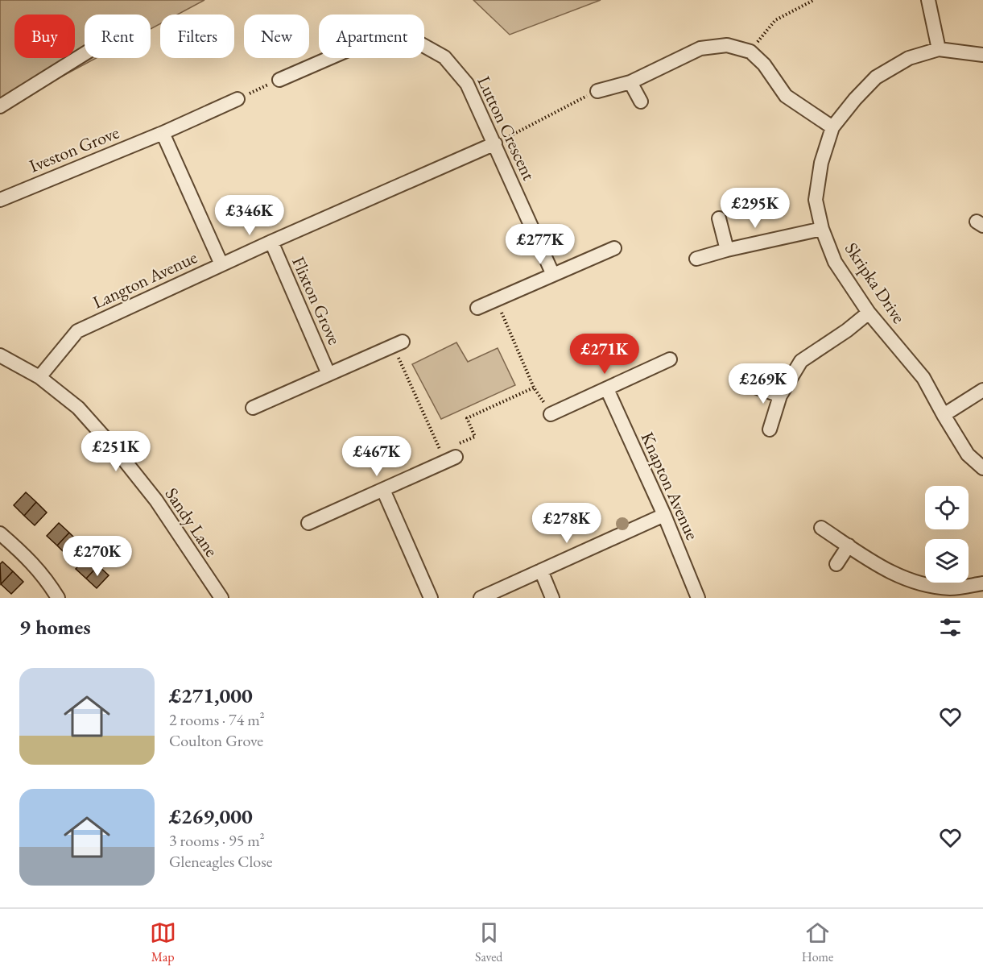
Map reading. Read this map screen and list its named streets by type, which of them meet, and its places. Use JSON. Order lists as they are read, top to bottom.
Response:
{
  "streets": {
    "street": [
      "Lutton Crescent",
      "Iveston Grove",
      "Langton Avenue",
      "Skripka Drive",
      "Flixton Grove",
      "Knapton Avenue",
      "Sandy Lane"
    ]
  },
  "crossings": [
    ["Lutton Crescent", "Langton Avenue"],
    ["Langton Avenue", "Flixton Grove"],
    ["Langton Avenue", "Sandy Lane"]
  ],
  "page": {
    "chip": [
      "Buy",
      "Rent",
      "Filters",
      "New",
      "Apartment"
    ],
    "price": [
      "£295K",
      "£346K",
      "£277K",
      "£271K",
      "£269K",
      "£251K",
      "£467K",
      "£278K",
      "£270K"
    ],
    "heading": "9 homes",
    "list": [
      {
        "name": "£271,000",
        "note": "2 rooms · 74 m² · Coulton Grove"
      },
      {
        "name": "£269,000",
        "note": "3 rooms · 95 m² · Gleneagles Close"
      }
    ],
    "tabs": ["Map", "Saved", "Home"]
  }
}
